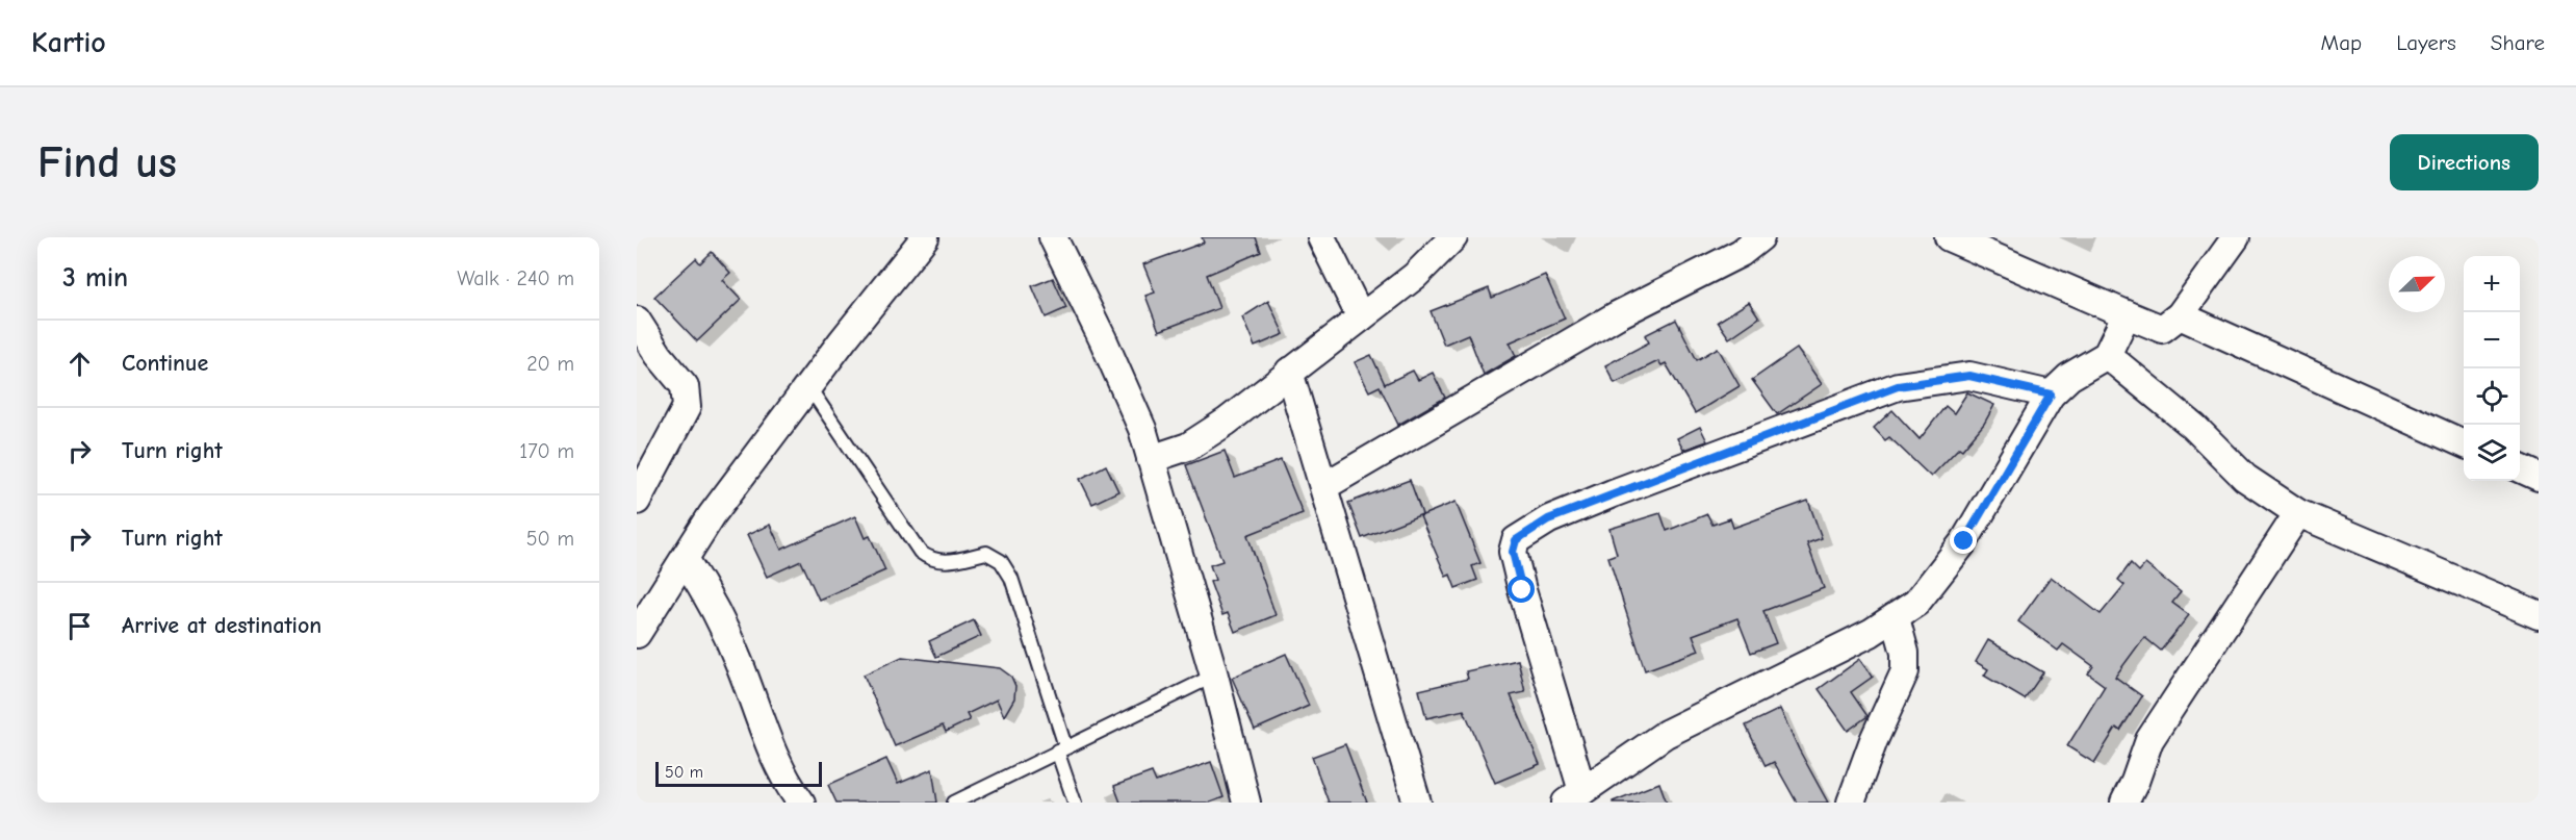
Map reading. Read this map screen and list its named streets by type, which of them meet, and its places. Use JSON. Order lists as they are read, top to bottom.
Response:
{
  "scale_bar": "50 m",
  "north": "top right",
  "page": {
    "header": "Kartio",
    "nav": ["Map", "Layers", "Share"],
    "buttons": "Directions",
    "title": "Find us",
    "heading": ["3 min", "Walk · 240 m"],
    "map_buttons": ["+", "−"],
    "list": [
      ["Continue", "20 m"],
      ["Turn right", "170 m"],
      ["Turn right", "50 m"],
      "Arrive at destination"
    ],
    "scale": "50 m"
  }
}
